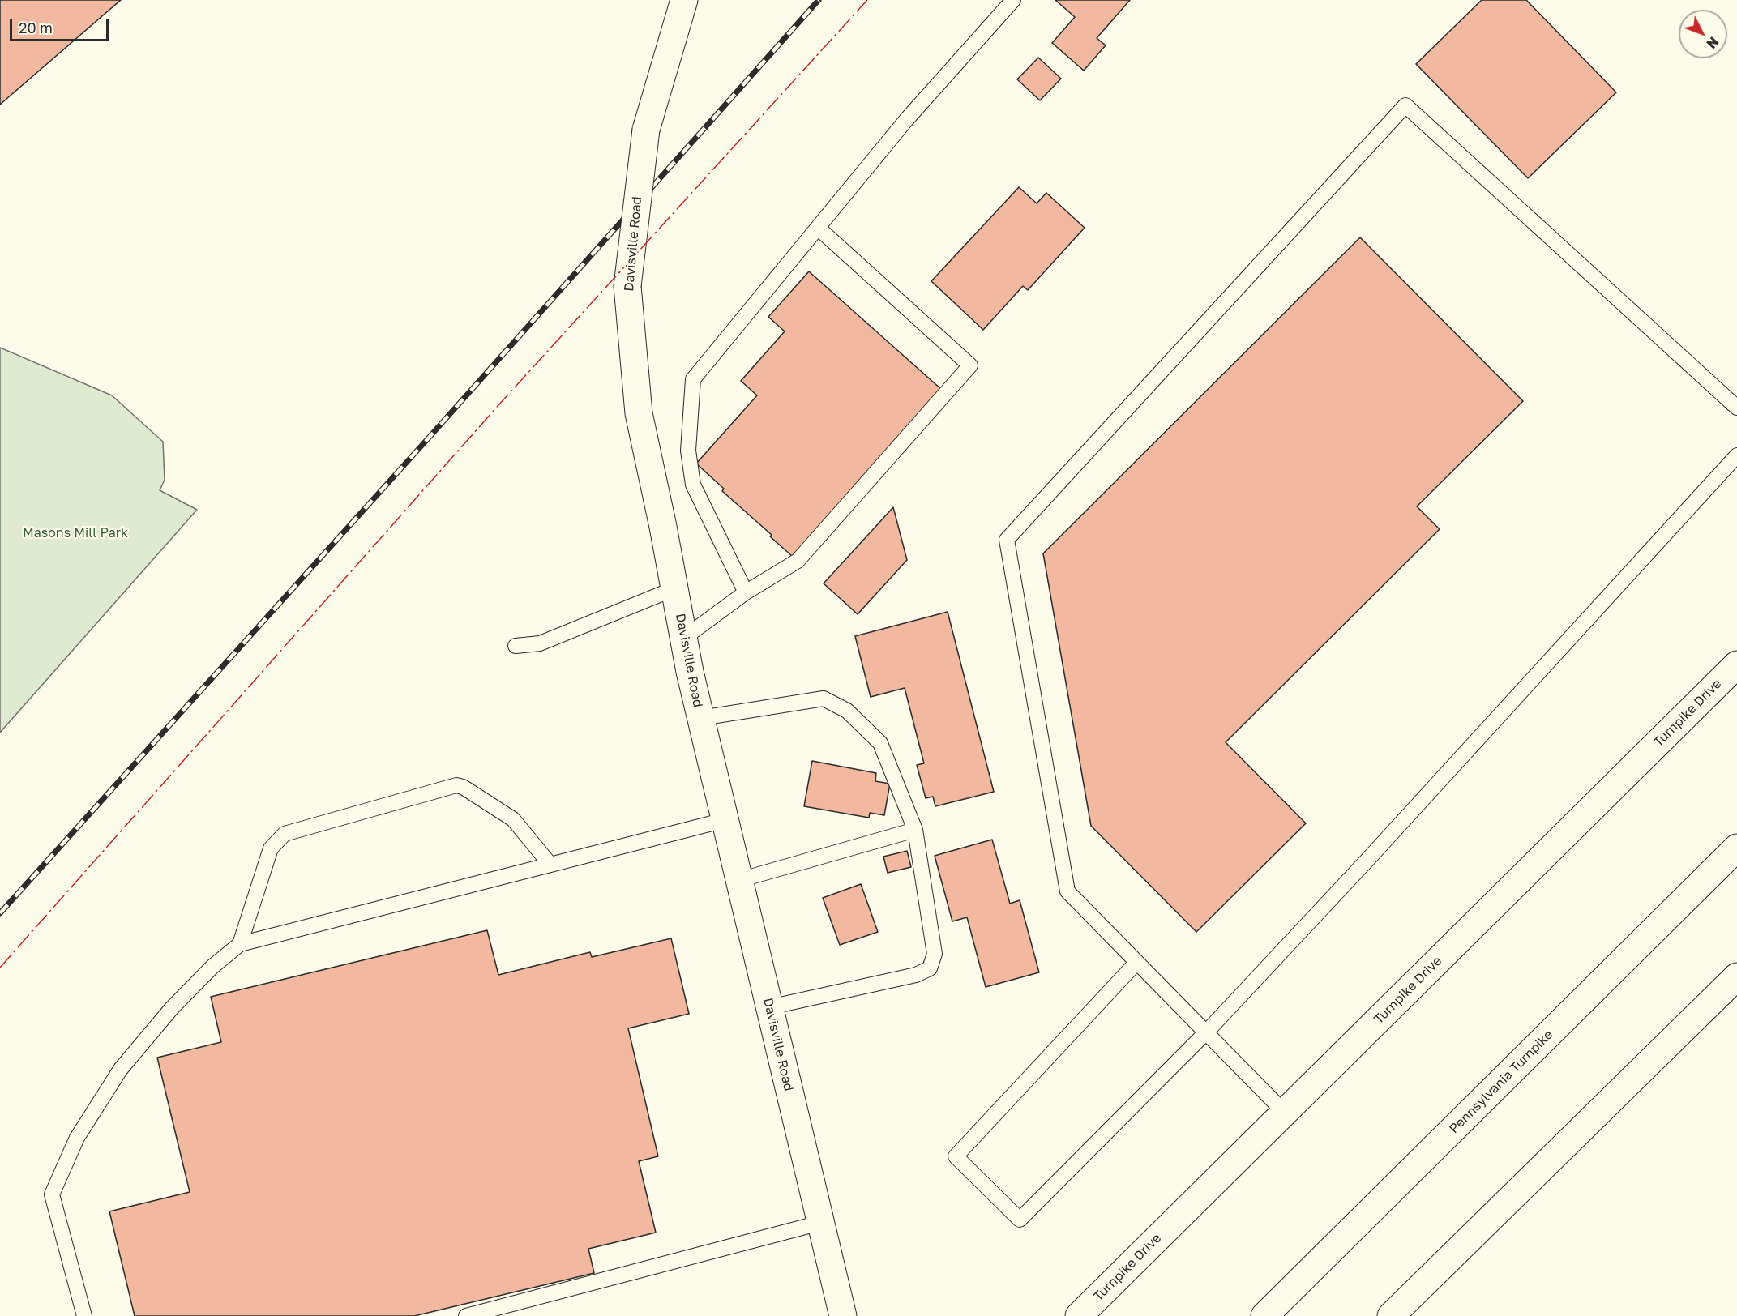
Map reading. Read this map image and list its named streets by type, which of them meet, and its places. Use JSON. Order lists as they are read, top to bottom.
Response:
{
  "streets": {
    "main road": ["Davisville Road", "Turnpike Drive", "Pennsylvania Turnpike"]
  },
  "parks": ["Masons Mill Park"],
  "scale_bar": "20 m",
  "north": "bottom right"
}
